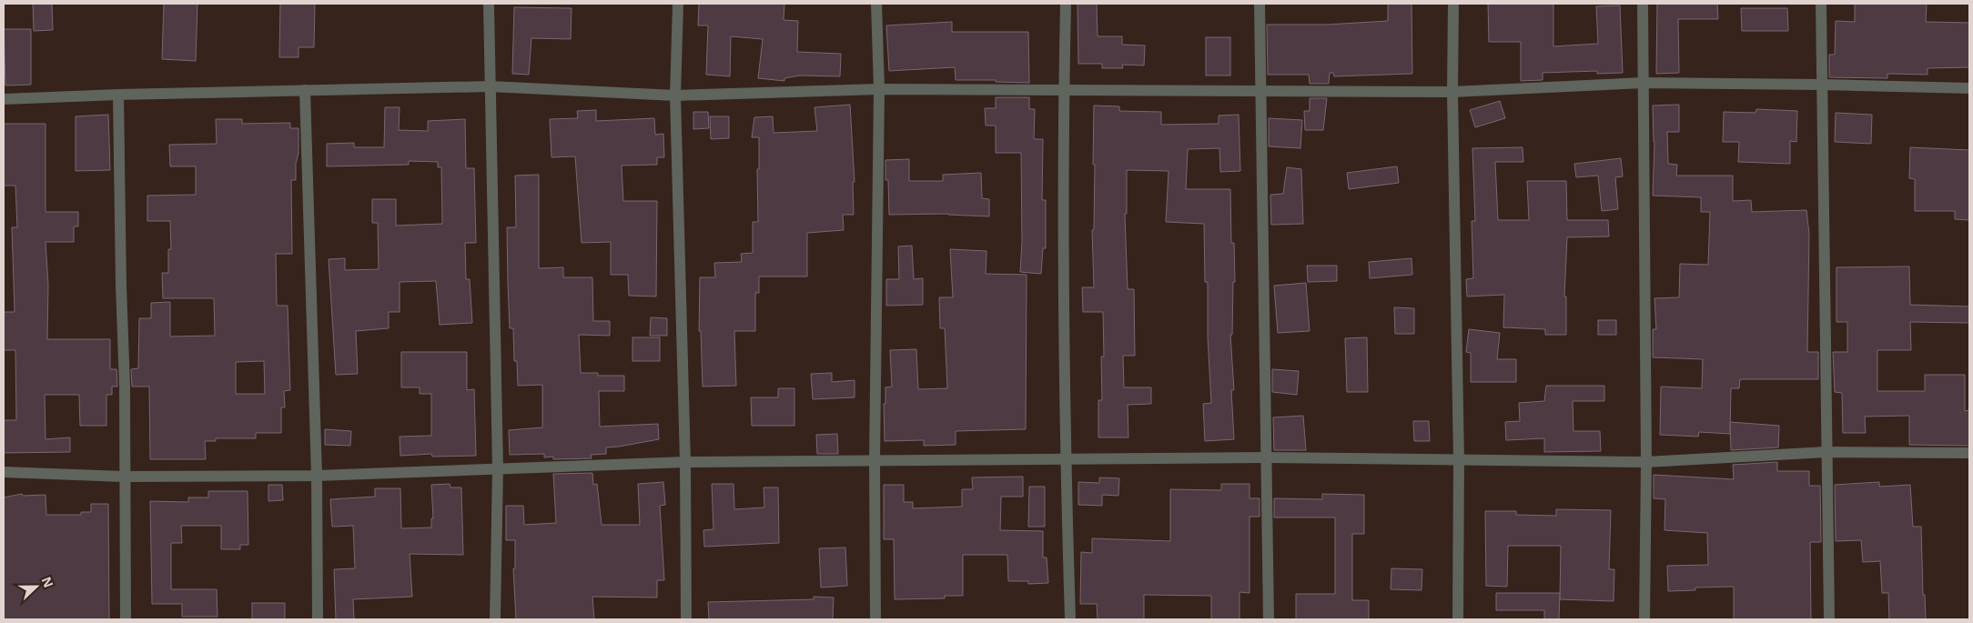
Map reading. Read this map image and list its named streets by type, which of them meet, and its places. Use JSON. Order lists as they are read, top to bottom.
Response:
{
  "north": "right"
}
